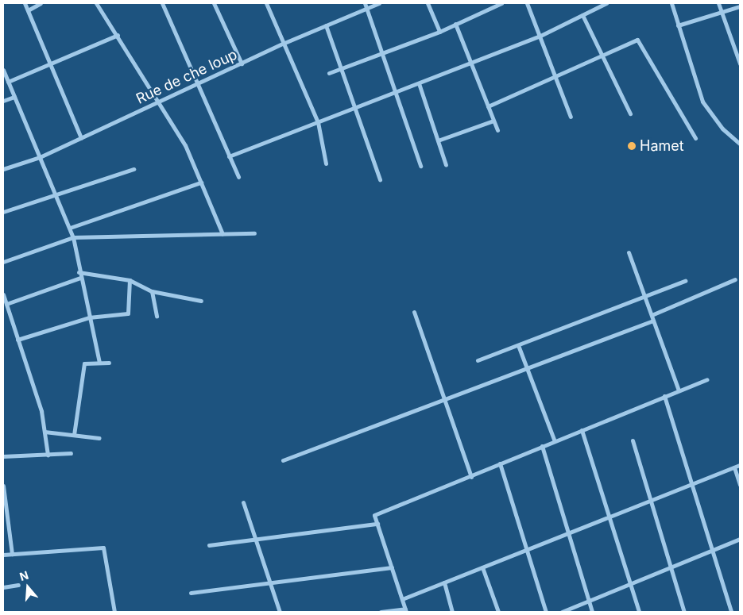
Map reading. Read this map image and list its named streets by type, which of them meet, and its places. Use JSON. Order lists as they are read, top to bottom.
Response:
{
  "streets": {
    "street": ["Rue de che loup"]
  },
  "places": ["Hamet"],
  "north": "top"
}
